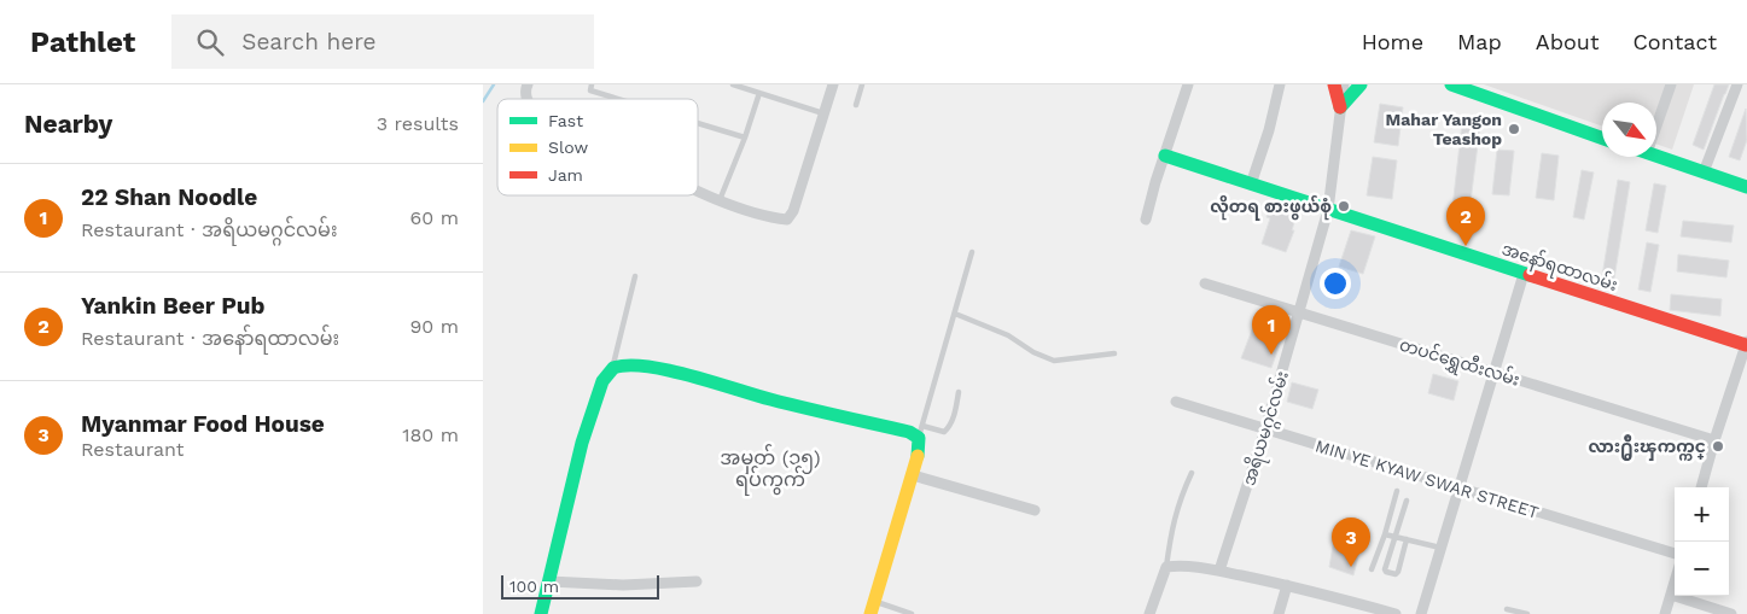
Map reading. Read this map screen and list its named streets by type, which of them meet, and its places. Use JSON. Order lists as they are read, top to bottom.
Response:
{
  "streets": {
    "street": [
      "အနော်ရထာလမ်း",
      "တပင်ရွှေထီးလမ်း",
      "အရိယမဂ္ဂင်လမ်း",
      "MIN YE KYAW SWAR STREET"
    ]
  },
  "crossings": [
    ["အနော်ရထာလမ်း", "အရိယမဂ္ဂင်လမ်း"],
    ["တပင်ရွှေထီးလမ်း", "အရိယမဂ္ဂင်လမ်း"],
    ["အရိယမဂ္ဂင်လမ်း", "MIN YE KYAW SWAR STREET"]
  ],
  "districts": ["အမှတ် (၁၅) ရပ်ကွက်"],
  "places": ["Mahar Yangon Teashop", "လိုတရ စားဖွယ်စုံ", "လား႐ွိဳးၾကက္ကင္"],
  "legend": ["Fast", "Slow", "Jam"],
  "scale_bar": "100 m",
  "north": "bottom right",
  "page": {
    "header": "Pathlet",
    "search": "Search here",
    "nav": [
      "Home",
      "Map",
      "About",
      "Contact"
    ],
    "heading": ["Nearby", "3 results"],
    "list": [
      {
        "mark": "1",
        "name": "22 Shan Noodle",
        "note": "Restaurant · အရိယမဂ္ဂင်လမ်း",
        "value": "60 m"
      },
      {
        "mark": "2",
        "name": "Yankin Beer Pub",
        "note": "Restaurant · အနော်ရထာလမ်း",
        "value": "90 m"
      },
      {
        "mark": "3",
        "name": "Myanmar Food House",
        "note": "Restaurant",
        "value": "180 m"
      }
    ],
    "pins": ["2", "1", "3"],
    "map_buttons": ["+", "−"],
    "scale": "100 m"
  }
}
